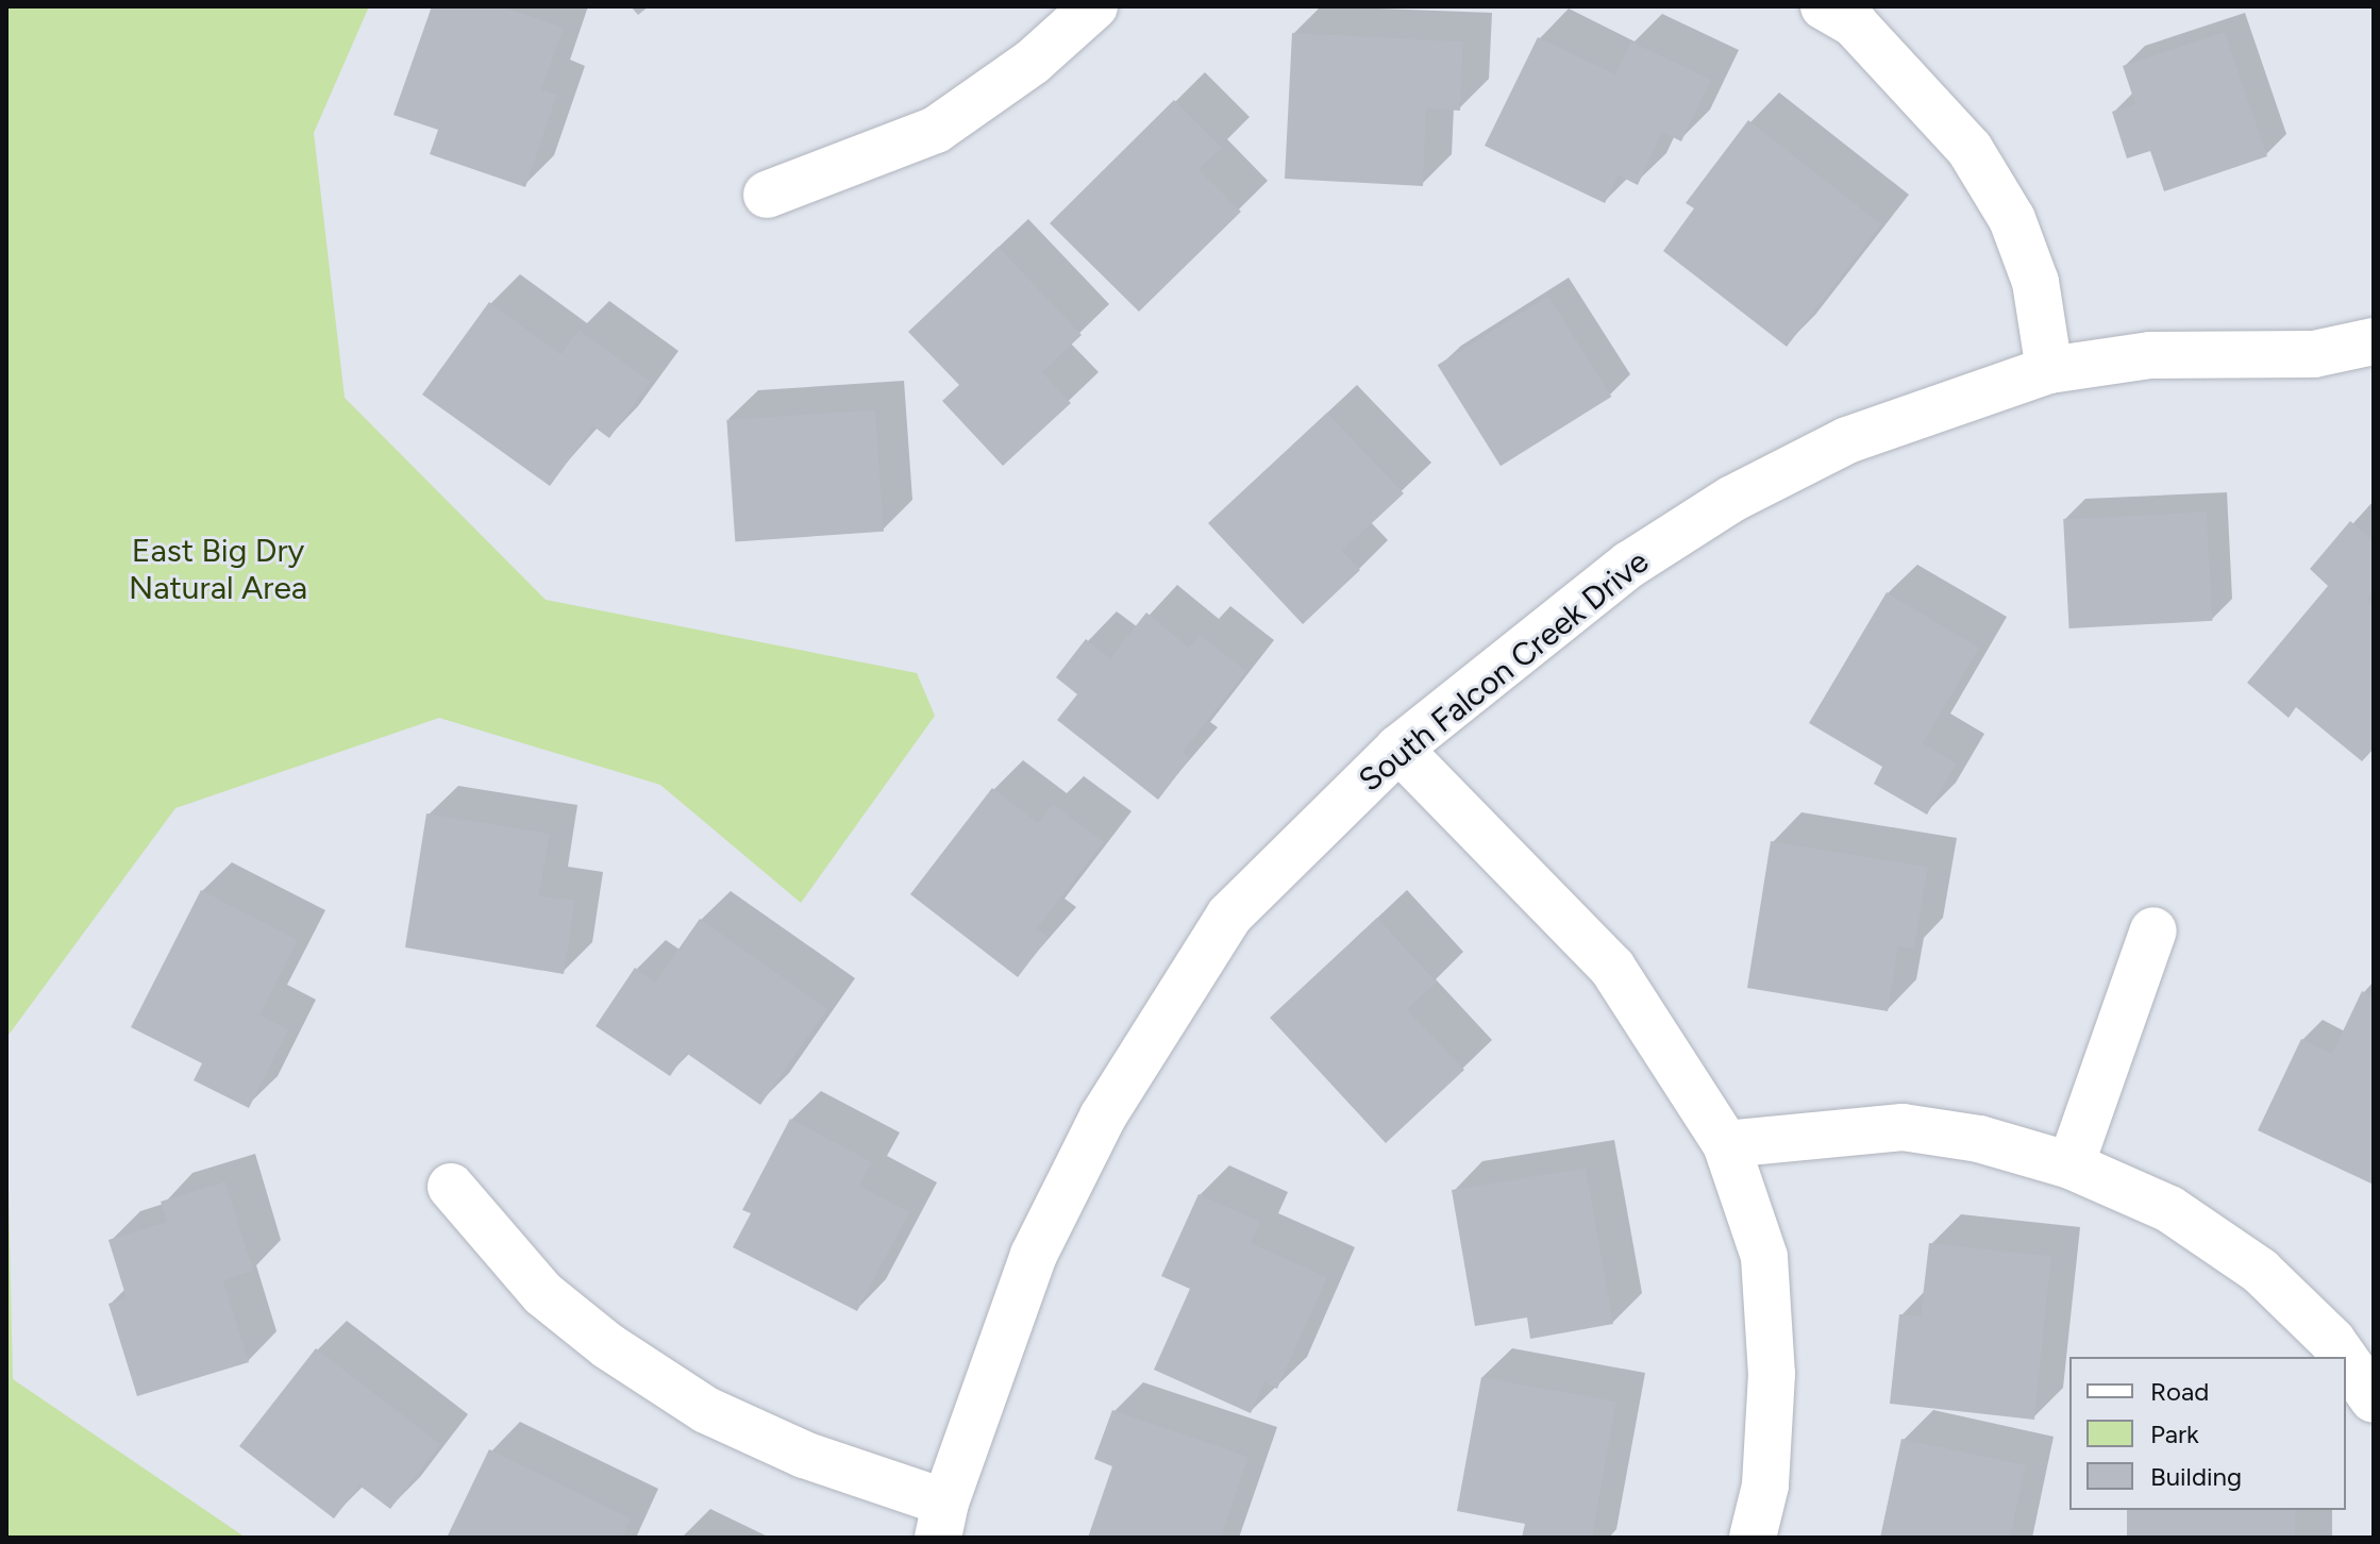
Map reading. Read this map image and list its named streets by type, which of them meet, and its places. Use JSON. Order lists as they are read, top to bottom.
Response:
{
  "streets": {
    "street": ["South Falcon Creek Drive"]
  },
  "parks": ["East Big Dry Natural Area"],
  "legend": ["Road", "Park", "Building"]
}
